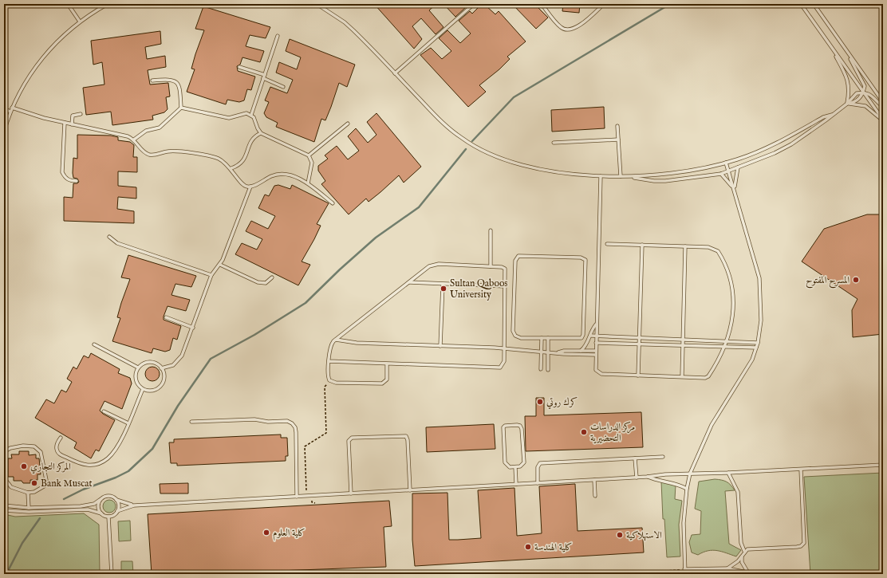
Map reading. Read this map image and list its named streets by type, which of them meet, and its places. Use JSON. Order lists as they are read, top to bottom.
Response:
{
  "places": [
    "المسرح المفتوح",
    "Sultan Qaboos University",
    "كرك روتي",
    "مركز الدراسات التحضيرية",
    "المركز التجاري",
    "Bank Muscat",
    "كلية العلوم",
    "الاستهلاكية",
    "كلية الهندسة"
  ]
}
